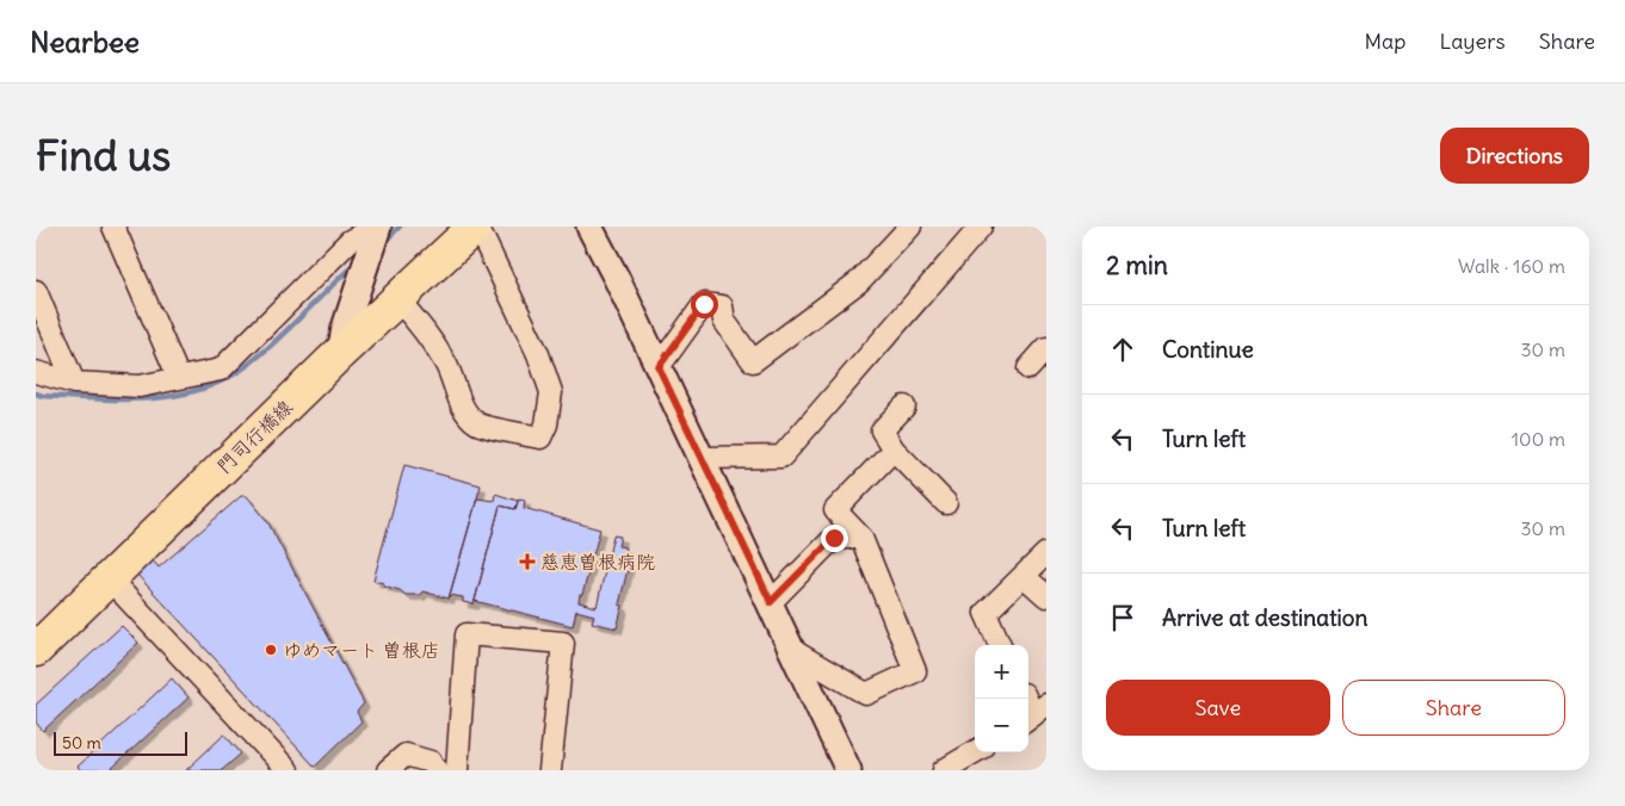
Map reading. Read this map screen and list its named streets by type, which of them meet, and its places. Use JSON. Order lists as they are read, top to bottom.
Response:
{
  "streets": {
    "main road": ["門司行橋線"]
  },
  "places": {
    "health": ["慈恵曽根病院"],
    "other": ["ゆめマート 曽根店"]
  },
  "scale_bar": "50 m",
  "page": {
    "header": "Nearbee",
    "nav": ["Map", "Layers", "Share"],
    "buttons": [
      "Directions",
      ["Save", "Share"]
    ],
    "title": "Find us",
    "heading": ["2 min", "Walk · 160 m"],
    "list": [
      ["Continue", "30 m"],
      ["Turn left", "100 m"],
      ["Turn left", "30 m"],
      "Arrive at destination"
    ],
    "map_buttons": ["+", "−"],
    "scale": "50 m"
  }
}
